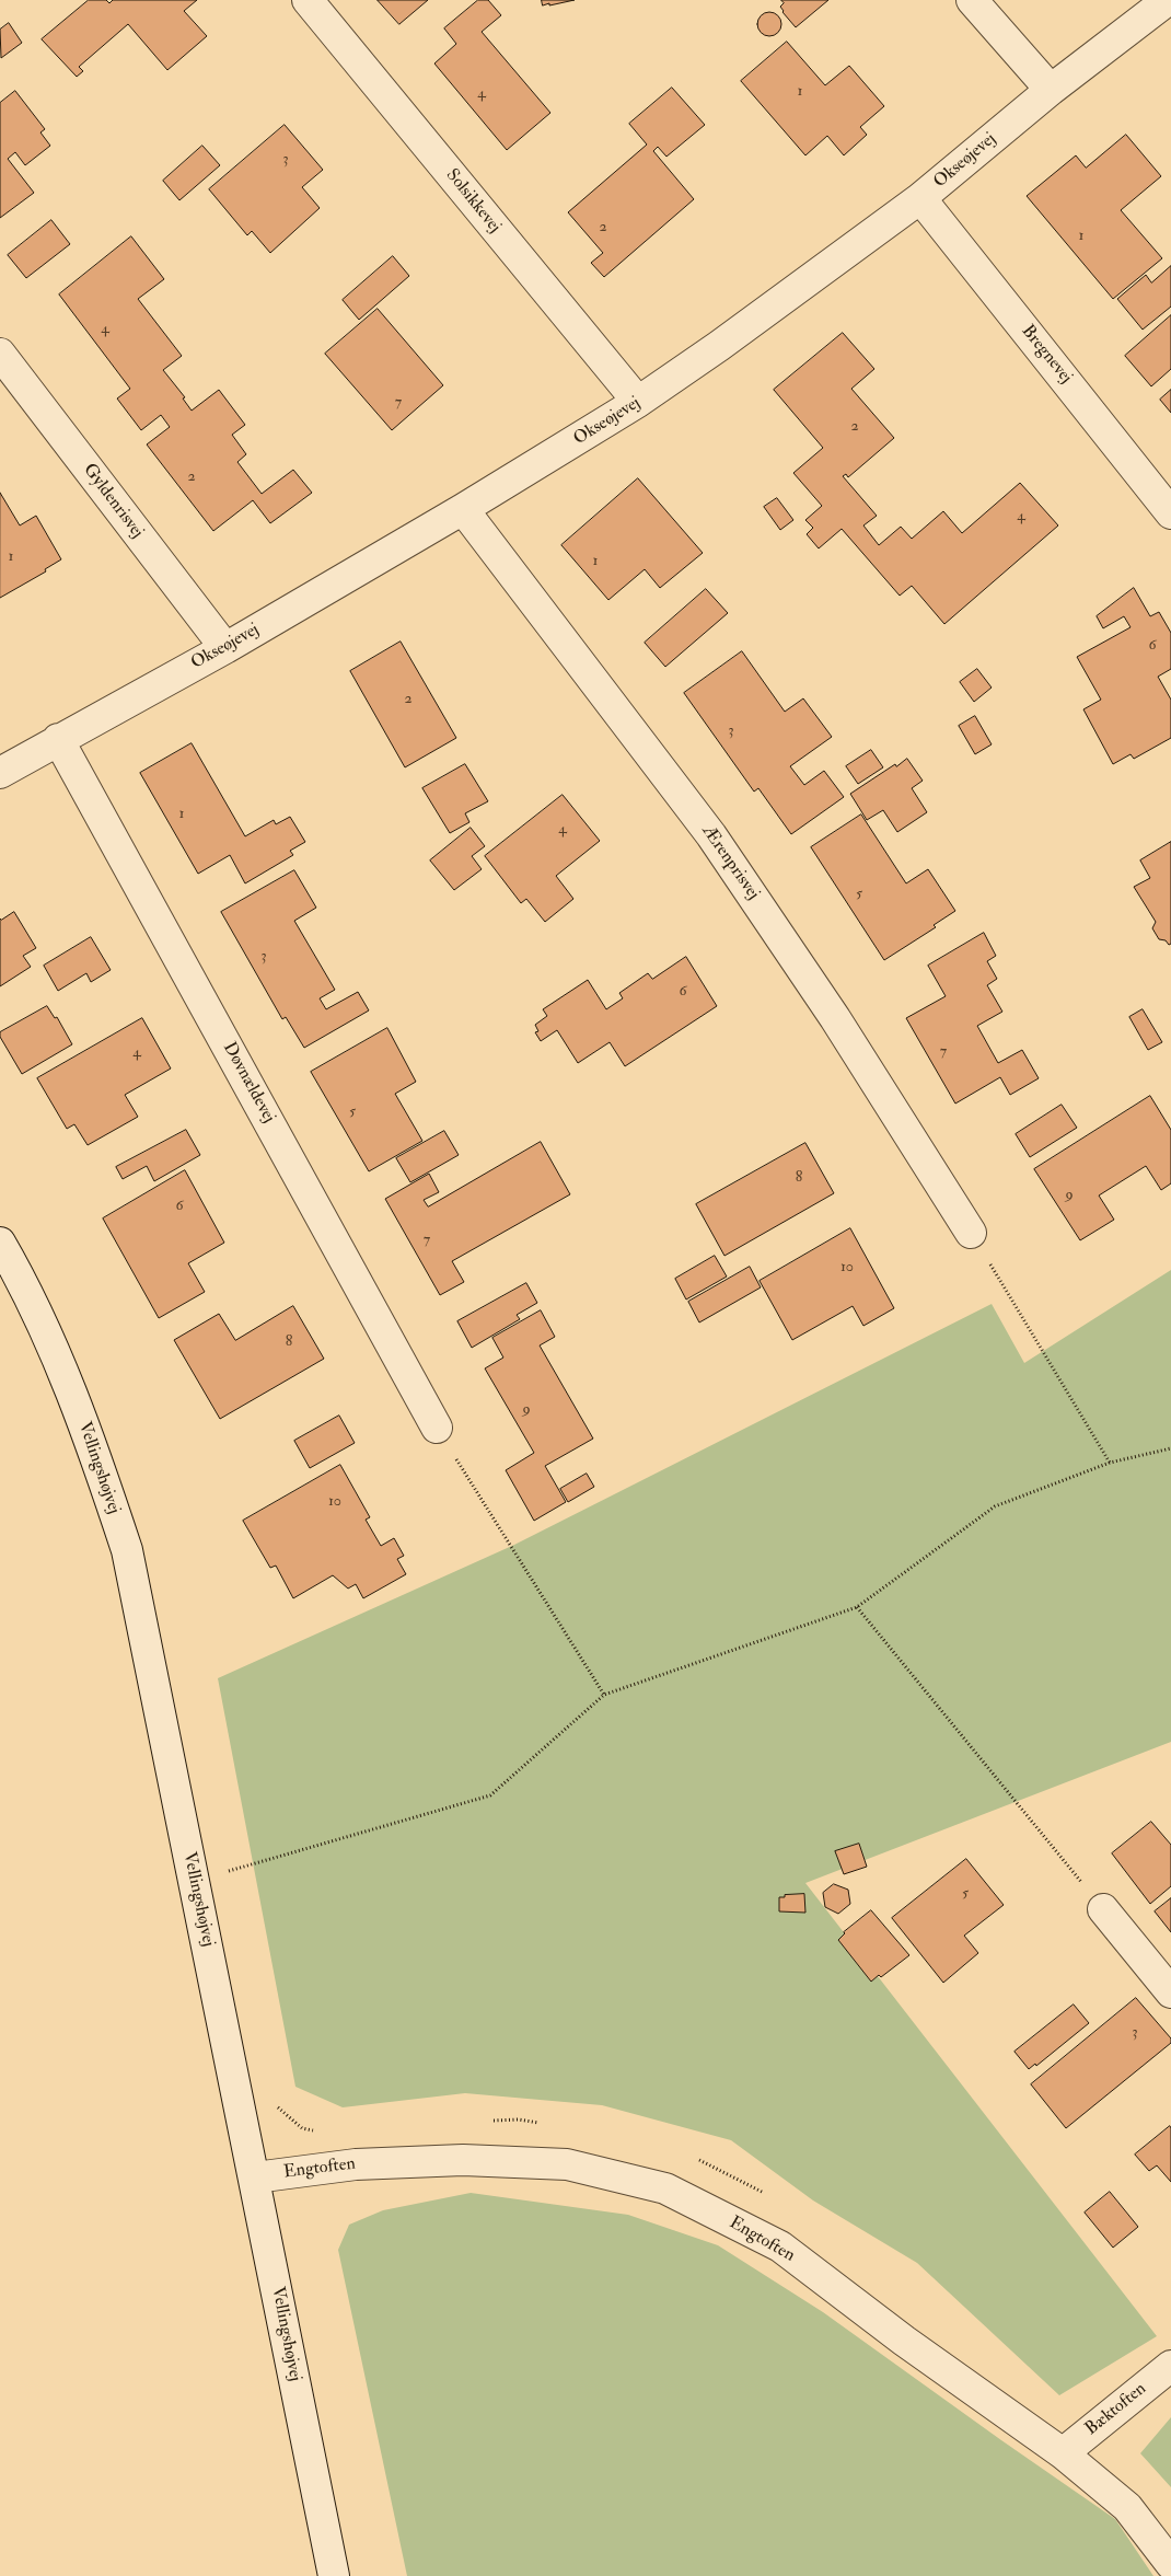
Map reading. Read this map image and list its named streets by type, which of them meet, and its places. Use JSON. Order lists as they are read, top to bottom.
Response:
{
  "streets": {
    "street": [
      "Okseøjevej",
      "Solsikkevej",
      "Bregnevej",
      "Gyldenrisvej",
      "Ærenprisvej",
      "Døvnældevej",
      "Vellingshøjvej",
      "Engtoften",
      "Bæktoften"
    ]
  },
  "crossings": [
    ["Okseøjevej", "Solsikkevej"],
    ["Okseøjevej", "Bregnevej"],
    ["Okseøjevej", "Gyldenrisvej"],
    ["Okseøjevej", "Ærenprisvej"],
    ["Okseøjevej", "Døvnældevej"],
    ["Vellingshøjvej", "Engtoften"],
    ["Engtoften", "Bæktoften"]
  ],
  "house_numbers": [
    "1",
    "4",
    "3",
    "2",
    "1",
    "4",
    "7",
    "2",
    "2",
    "4",
    "1",
    "1",
    "6",
    "2",
    "3",
    "1",
    "4",
    "5",
    "3",
    "6",
    "7",
    "4",
    "5",
    "8",
    "9",
    "6",
    "7",
    "10",
    "8",
    "9",
    "10",
    "5",
    "3"
  ]
}
